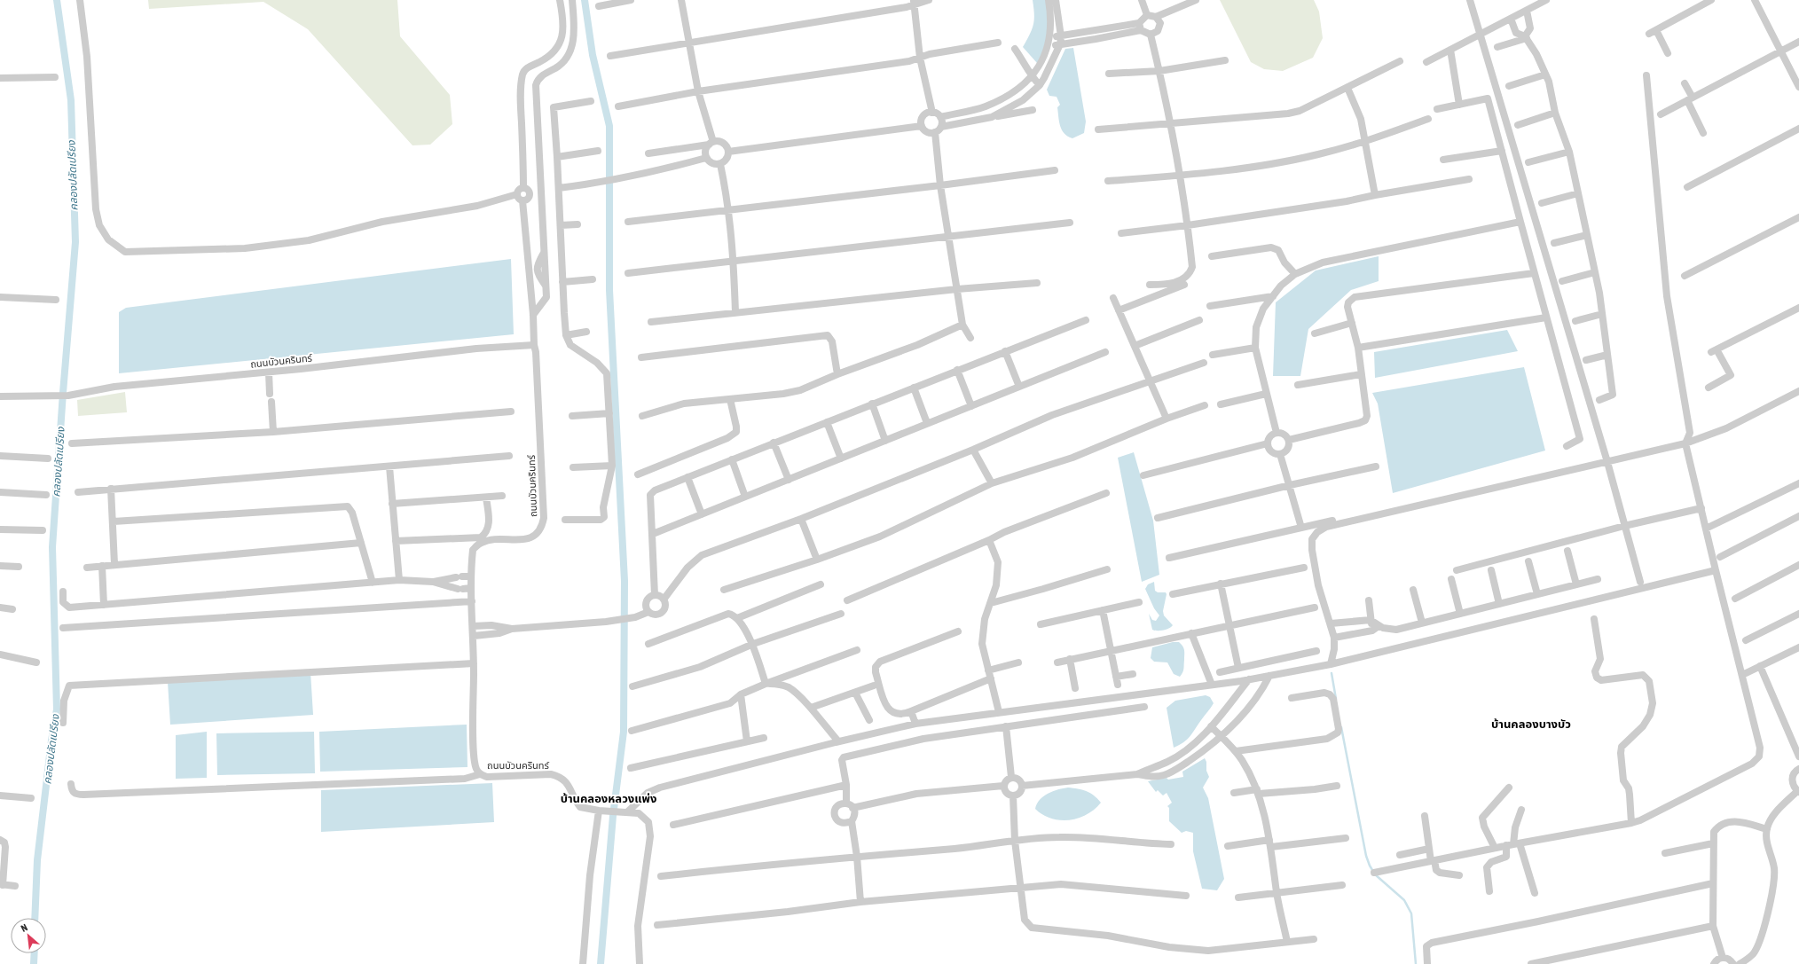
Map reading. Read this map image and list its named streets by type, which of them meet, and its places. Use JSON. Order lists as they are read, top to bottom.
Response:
{
  "streets": {
    "street": ["ถนนบัวนครินทร์"]
  },
  "districts": ["บ้านคลองบางบัว", "บ้านคลองหลวงแพ่ง"],
  "water": ["คลองปลัดเปรียง"],
  "north": "top left"
}
